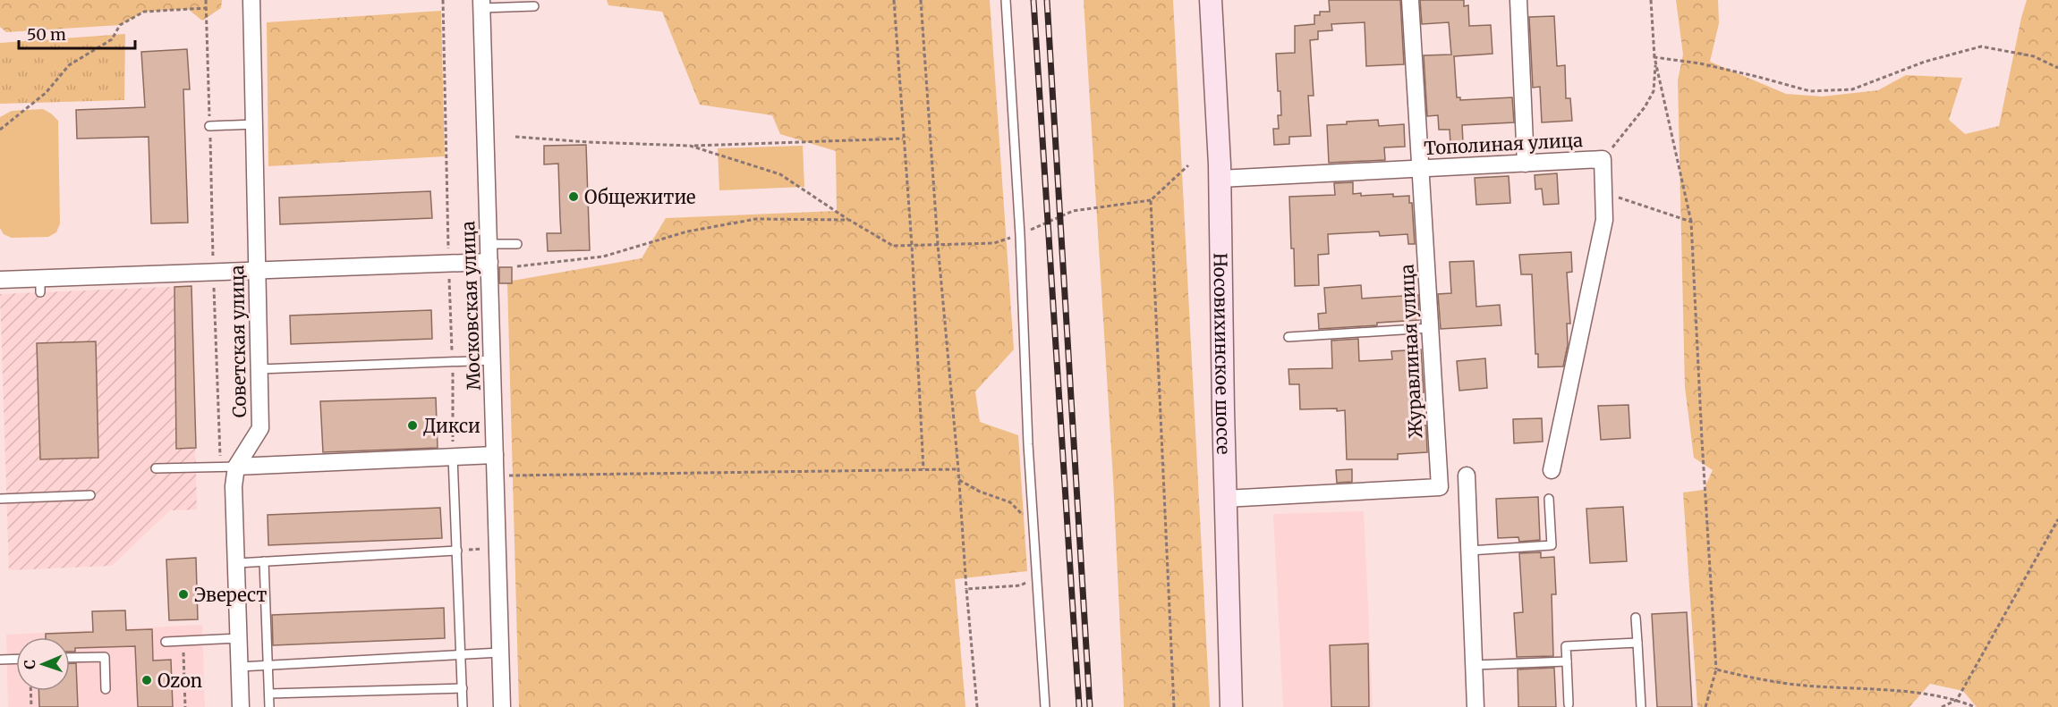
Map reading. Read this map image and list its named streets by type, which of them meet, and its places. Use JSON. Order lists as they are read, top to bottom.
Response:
{
  "streets": {
    "main road": ["Носовихинское шоссе"],
    "street": [
      "Тополиная улица",
      "Московская улица",
      "Советская улица",
      "Журавлиная улица"
    ]
  },
  "crossings": [
    ["Тополиная улица", "Журавлиная улица"],
    ["Тополиная улица", "Носовихинское шоссе"],
    ["Журавлиная улица", "Носовихинское шоссе"]
  ],
  "places": [
    "Общежитие",
    "Дикси",
    "Эверест",
    "Ozon"
  ],
  "scale_bar": "50 m",
  "north": "left"
}
